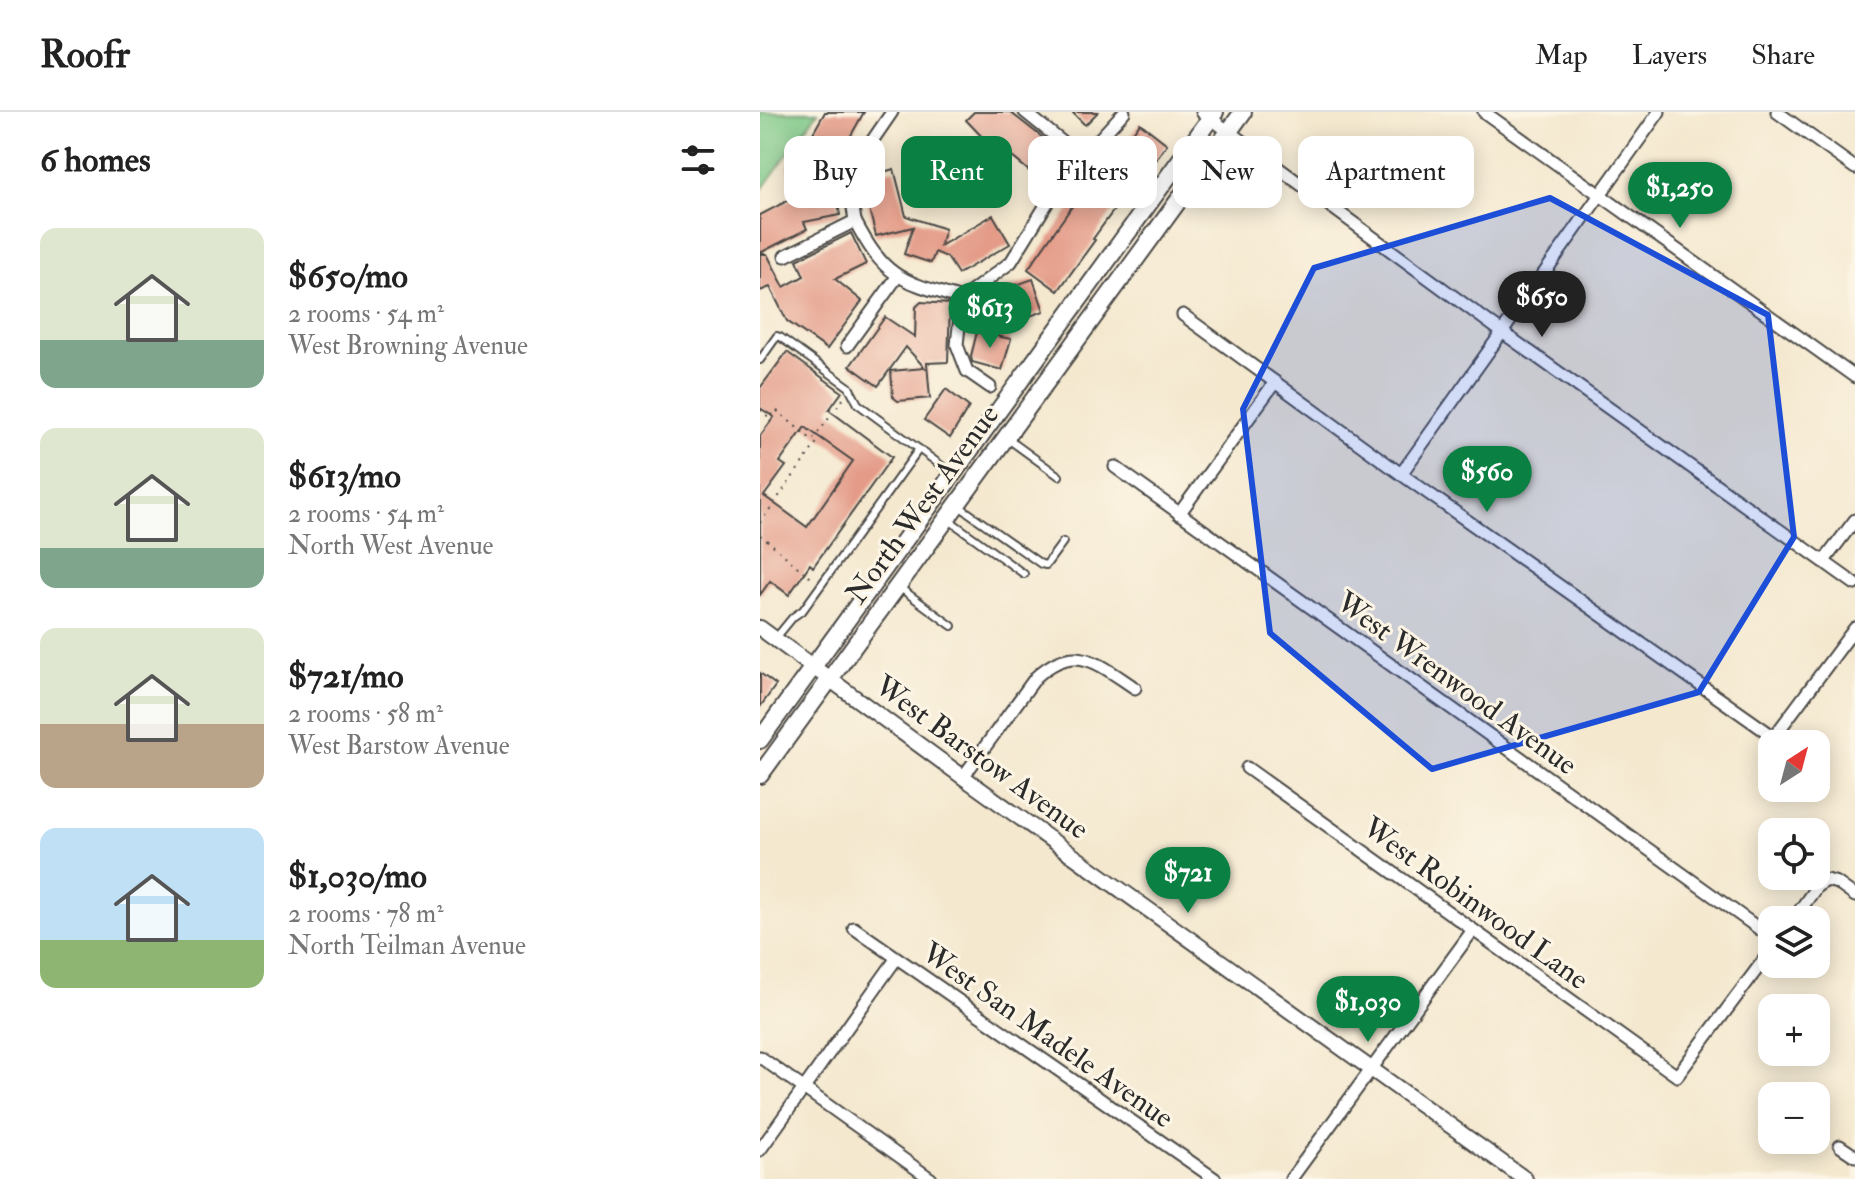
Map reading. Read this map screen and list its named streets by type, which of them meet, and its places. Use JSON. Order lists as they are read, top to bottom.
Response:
{
  "streets": {
    "main road": ["North West Avenue"],
    "street": [
      "West Wrenwood Avenue",
      "West Barstow Avenue",
      "West Robinwood Lane",
      "West San Madele Avenue"
    ]
  },
  "crossings": [
    ["North West Avenue", "West Barstow Avenue"]
  ],
  "north": "top right",
  "page": {
    "header": "Roofr",
    "nav": ["Map", "Layers", "Share"],
    "heading": "6 homes",
    "chip": [
      "Buy",
      "Rent",
      "Filters",
      "New",
      "Apartment"
    ],
    "price": [
      "$1,250",
      "$650",
      "$613",
      "$560",
      "$721",
      "$1,030"
    ],
    "list": [
      {
        "name": "$650/mo",
        "note": "2 rooms · 54 m² · West Browning Avenue"
      },
      {
        "name": "$613/mo",
        "note": "2 rooms · 54 m² · North West Avenue"
      },
      {
        "name": "$721/mo",
        "note": "2 rooms · 58 m² · West Barstow Avenue"
      },
      {
        "name": "$1,030/mo",
        "note": "2 rooms · 78 m² · North Teilman Avenue"
      }
    ],
    "map_buttons": ["+", "−"]
  }
}
